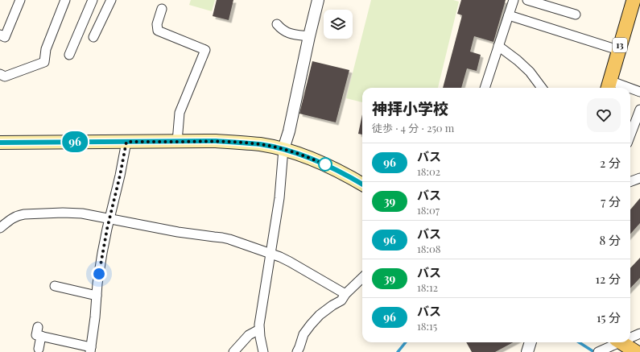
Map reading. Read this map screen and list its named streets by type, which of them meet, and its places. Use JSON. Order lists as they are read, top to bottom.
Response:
{
  "streets": {
    "main road": ["13"]
  },
  "lines": ["bus line 96"],
  "page": {
    "on_map": "96",
    "heading": ["神拝小学校", "徒歩 · 4 分 · 250 m"],
    "list": [
      {
        "mark": "96",
        "name": "バス",
        "note": "18:02",
        "value": "2 分"
      },
      {
        "mark": "39",
        "name": "バス",
        "note": "18:07",
        "value": "7 分"
      },
      {
        "mark": "96",
        "name": "バス",
        "note": "18:08",
        "value": "8 分"
      },
      {
        "mark": "39",
        "name": "バス",
        "note": "18:12",
        "value": "12 分"
      },
      {
        "mark": "96",
        "name": "バス",
        "note": "18:15",
        "value": "15 分"
      }
    ]
  }
}
